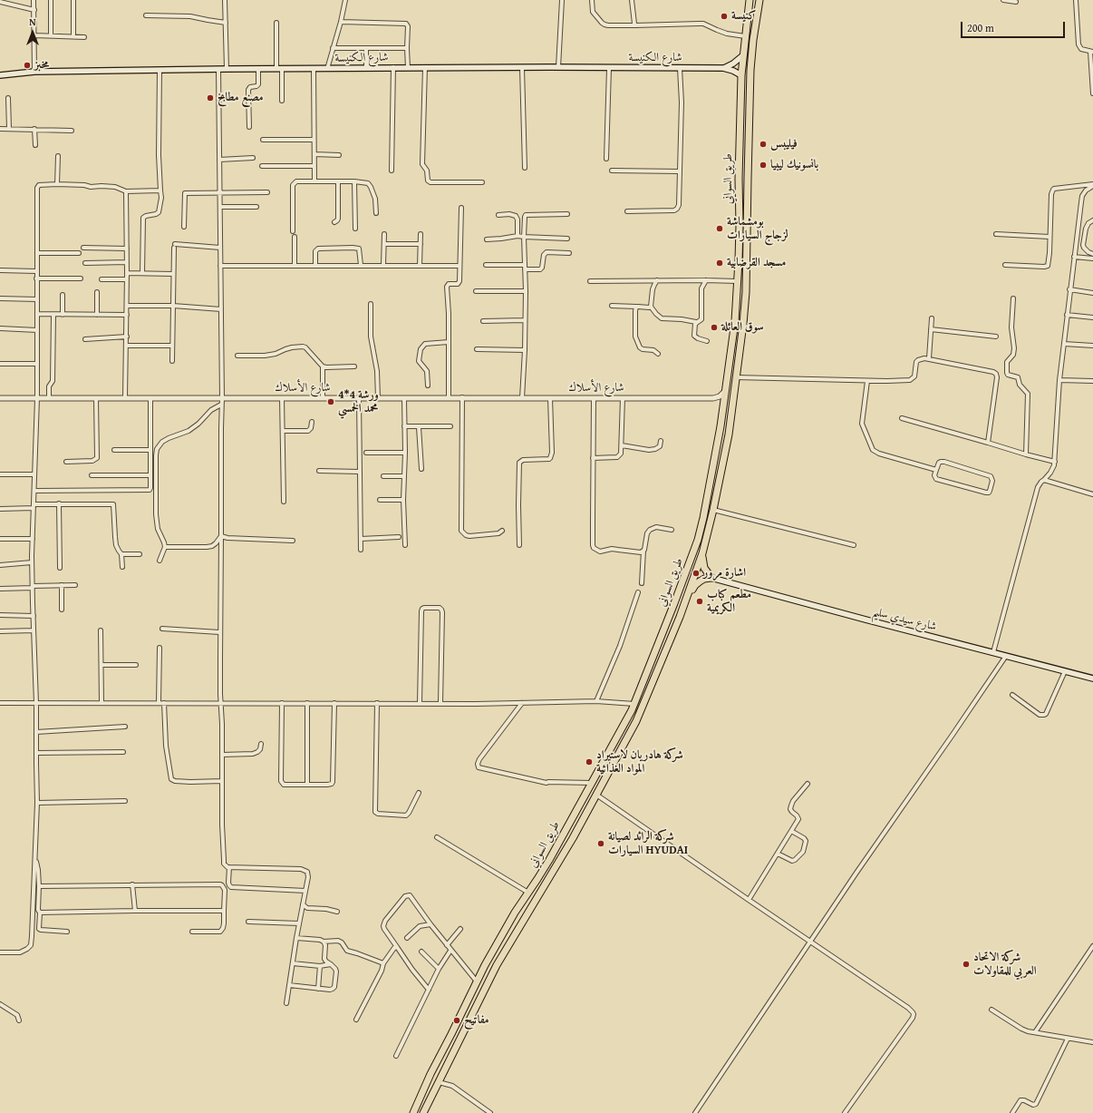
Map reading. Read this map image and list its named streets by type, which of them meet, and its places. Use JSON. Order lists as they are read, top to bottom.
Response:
{
  "streets": {
    "highway": ["طريق السواني"],
    "main road": ["شارع الكنيسة", "شارع سيدي سليم"],
    "street": ["شارع الأسلاك"]
  },
  "crossings": [
    ["شارع الكنيسة", "طريق السواني"]
  ],
  "places": [
    "كنيسة",
    "مخبز",
    "مصنع مطابخ",
    "فيليبس",
    "بانسونيك ليبيا",
    "بومشماشة لزجاج السيارات",
    "مسجد القرضابية",
    "سوق العائلة",
    "4*4 ورشة محمد الخمسي",
    "اشارة مرور",
    "مطعم كباب الكريمية",
    "شركة هادريان لاستيراد المواد الغذائية",
    "شركة الرائد لصيانة السيارات HYUDAI",
    "شركة الاتحاد العربي للمقاولات",
    "مفاتيح"
  ],
  "scale_bar": "200 m",
  "north": "top"
}
